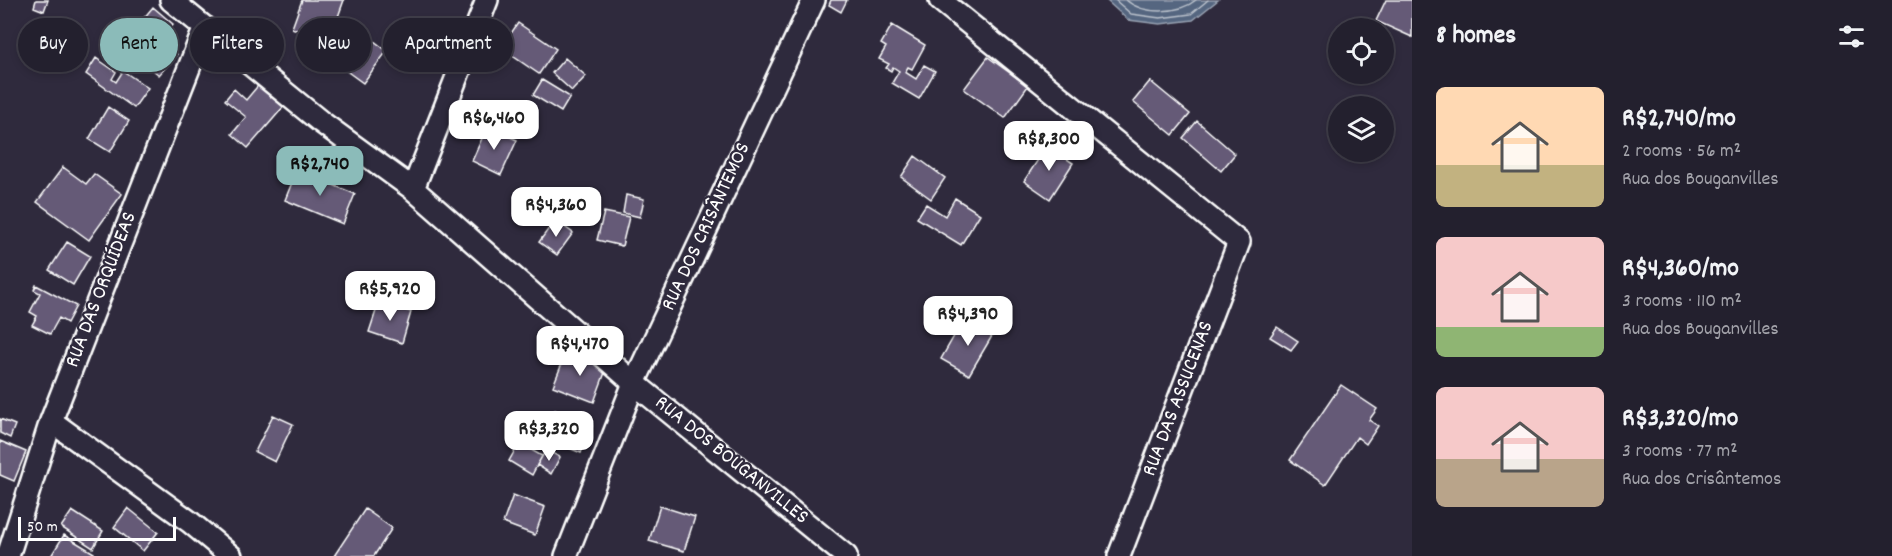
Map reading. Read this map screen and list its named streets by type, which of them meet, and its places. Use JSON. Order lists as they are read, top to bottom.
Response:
{
  "streets": {
    "street": [
      "RUA DOS CRISÂNTEMOS",
      "RUA DAS ORQUÍDEAS",
      "RUA DAS ASSUCENAS",
      "RUA DOS BOUGANVILLES"
    ]
  },
  "crossings": [
    ["RUA DOS CRISÂNTEMOS", "RUA DOS BOUGANVILLES"]
  ],
  "scale_bar": "50 m",
  "page": {
    "heading": "8 homes",
    "chip": [
      "Buy",
      "Rent",
      "Filters",
      "New",
      "Apartment"
    ],
    "list": [
      {
        "name": "R$2,740/mo",
        "note": "2 rooms · 56 m² · Rua dos Bouganvilles"
      },
      {
        "name": "R$4,360/mo",
        "note": "3 rooms · 110 m² · Rua dos Bouganvilles"
      },
      {
        "name": "R$3,320/mo",
        "note": "3 rooms · 77 m² · Rua dos Crisântemos"
      }
    ],
    "price": [
      "R$6,460",
      "R$8,300",
      "R$2,740",
      "R$4,360",
      "R$5,920",
      "R$4,390",
      "R$4,470",
      "R$3,320"
    ],
    "scale": "50 m"
  }
}
